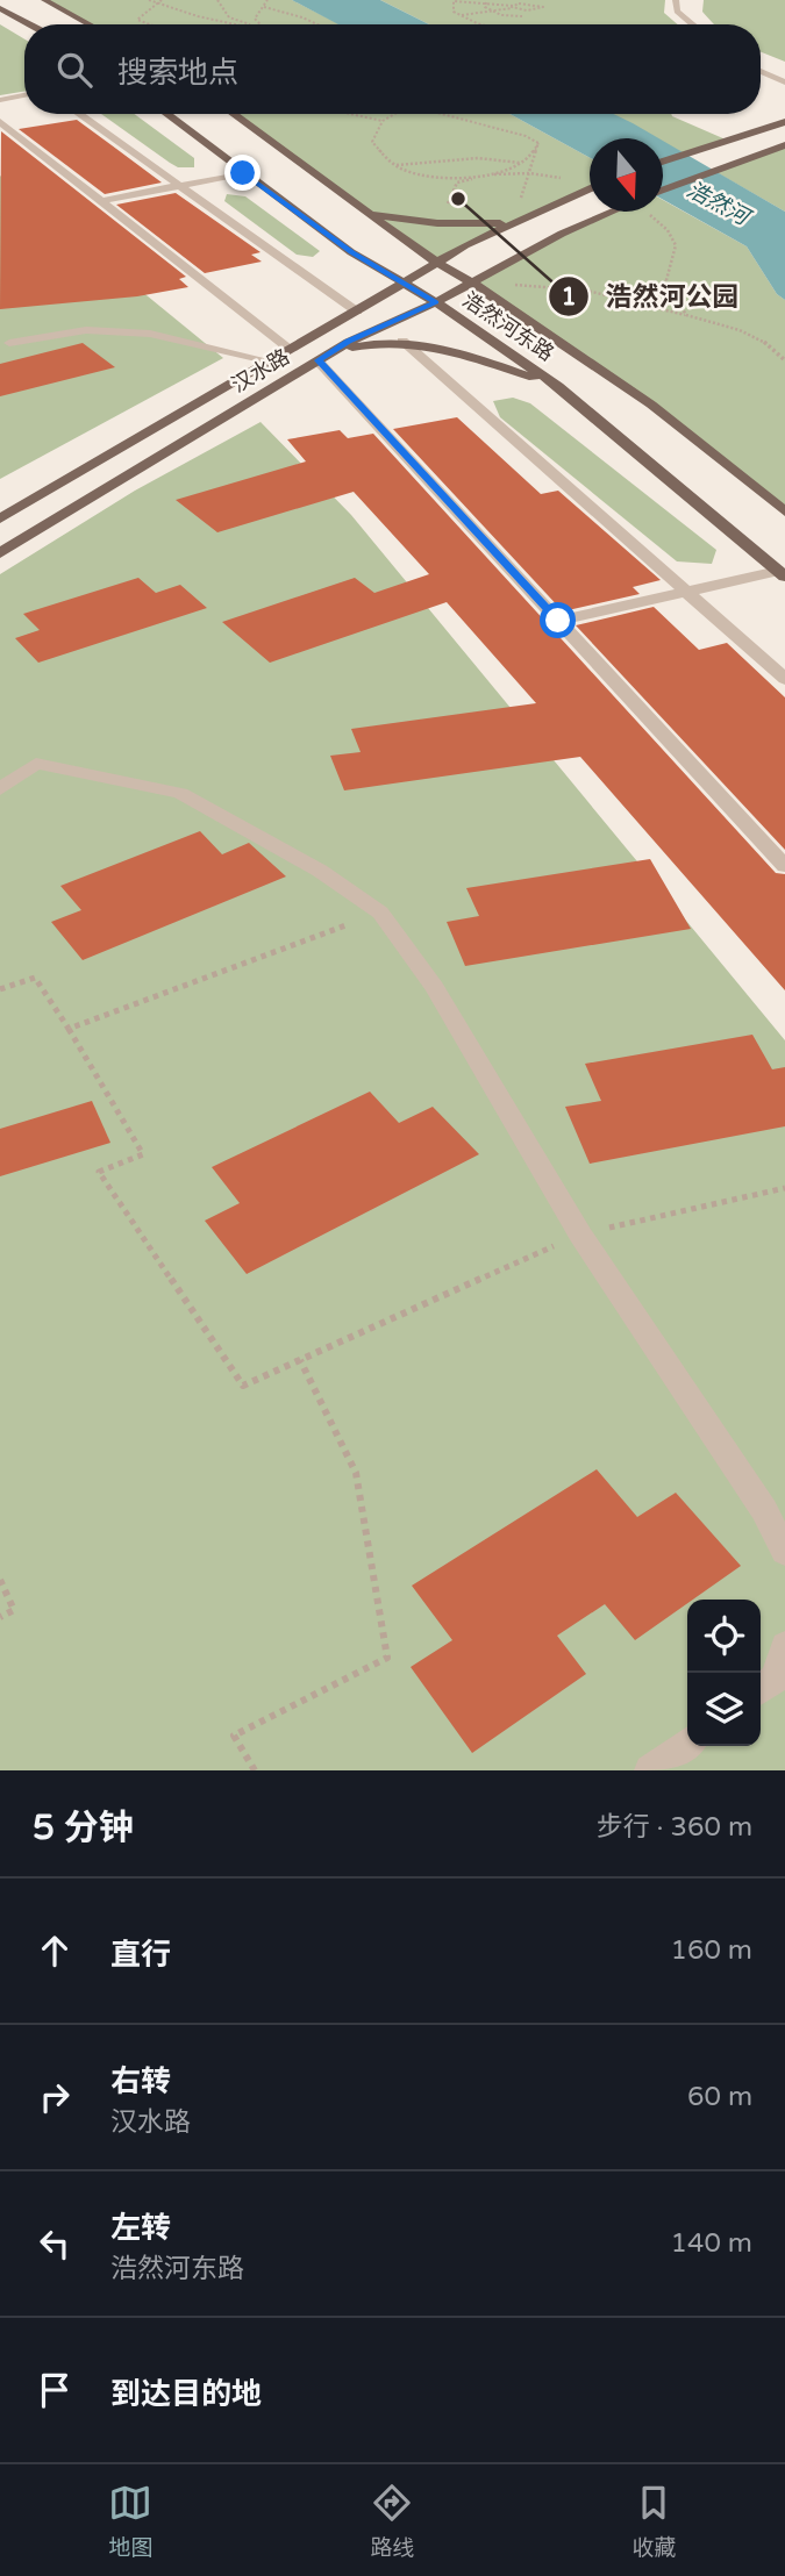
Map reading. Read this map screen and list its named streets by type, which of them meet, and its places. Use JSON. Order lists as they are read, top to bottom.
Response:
{
  "streets": {
    "main road": ["浩然河东路", "汉水路"]
  },
  "crossings": [
    ["浩然河东路", "汉水路"]
  ],
  "water": ["浩然河"],
  "places": ["浩然河公园"],
  "north": "bottom",
  "page": {
    "search": "搜索地点",
    "heading": ["5 分钟", "步行 · 360 m"],
    "list": [
      ["直行", "160 m"],
      ["右转", "汉水路", "60 m"],
      ["左转", "浩然河东路", "140 m"],
      "到达目的地"
    ],
    "nav": ["地图", "路线", "收藏"]
  }
}
